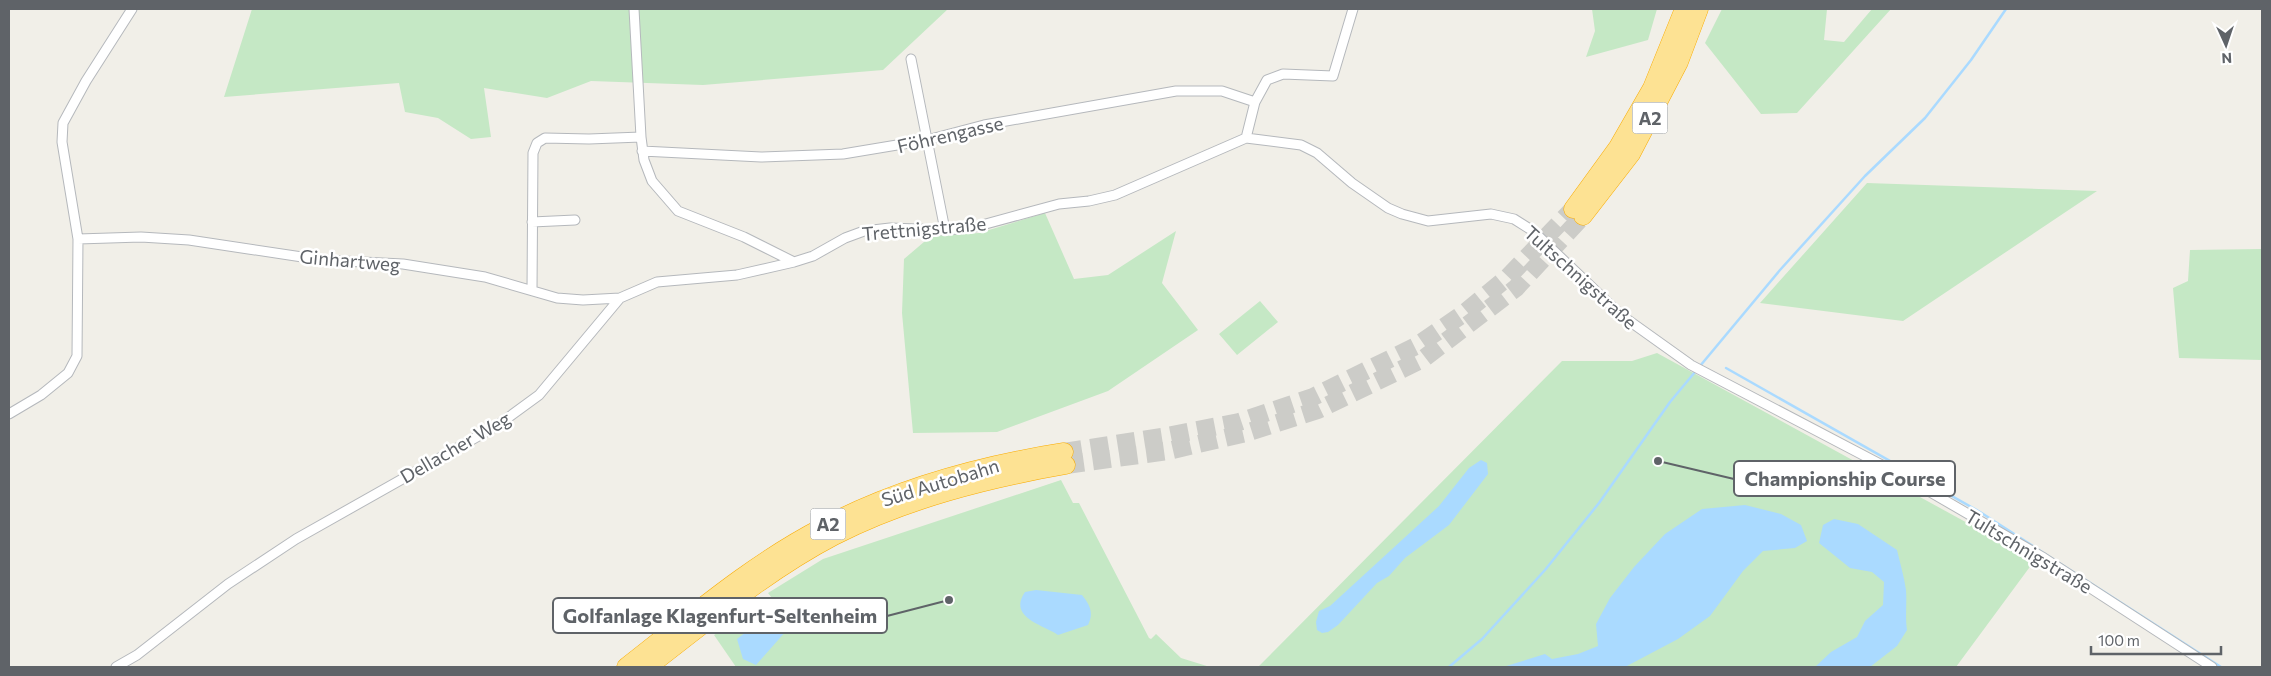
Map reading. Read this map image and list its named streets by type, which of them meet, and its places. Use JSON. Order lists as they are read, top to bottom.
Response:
{
  "streets": {
    "highway": ["A2", "Süd Autobahn"],
    "street": [
      "Föhrengasse",
      "Trettnigstraße",
      "Ginhartweg",
      "Tultschnigstraße",
      "Dellacher Weg"
    ]
  },
  "crossings": [
    ["Trettnigstraße", "Tultschnigstraße"],
    ["Trettnigstraße", "Dellacher Weg"],
    ["Ginhartweg", "Dellacher Weg"]
  ],
  "places": ["Championship Course", "Golfanlage Klagenfurt-Seltenheim"],
  "scale_bar": "100 m",
  "north": "bottom"
}
